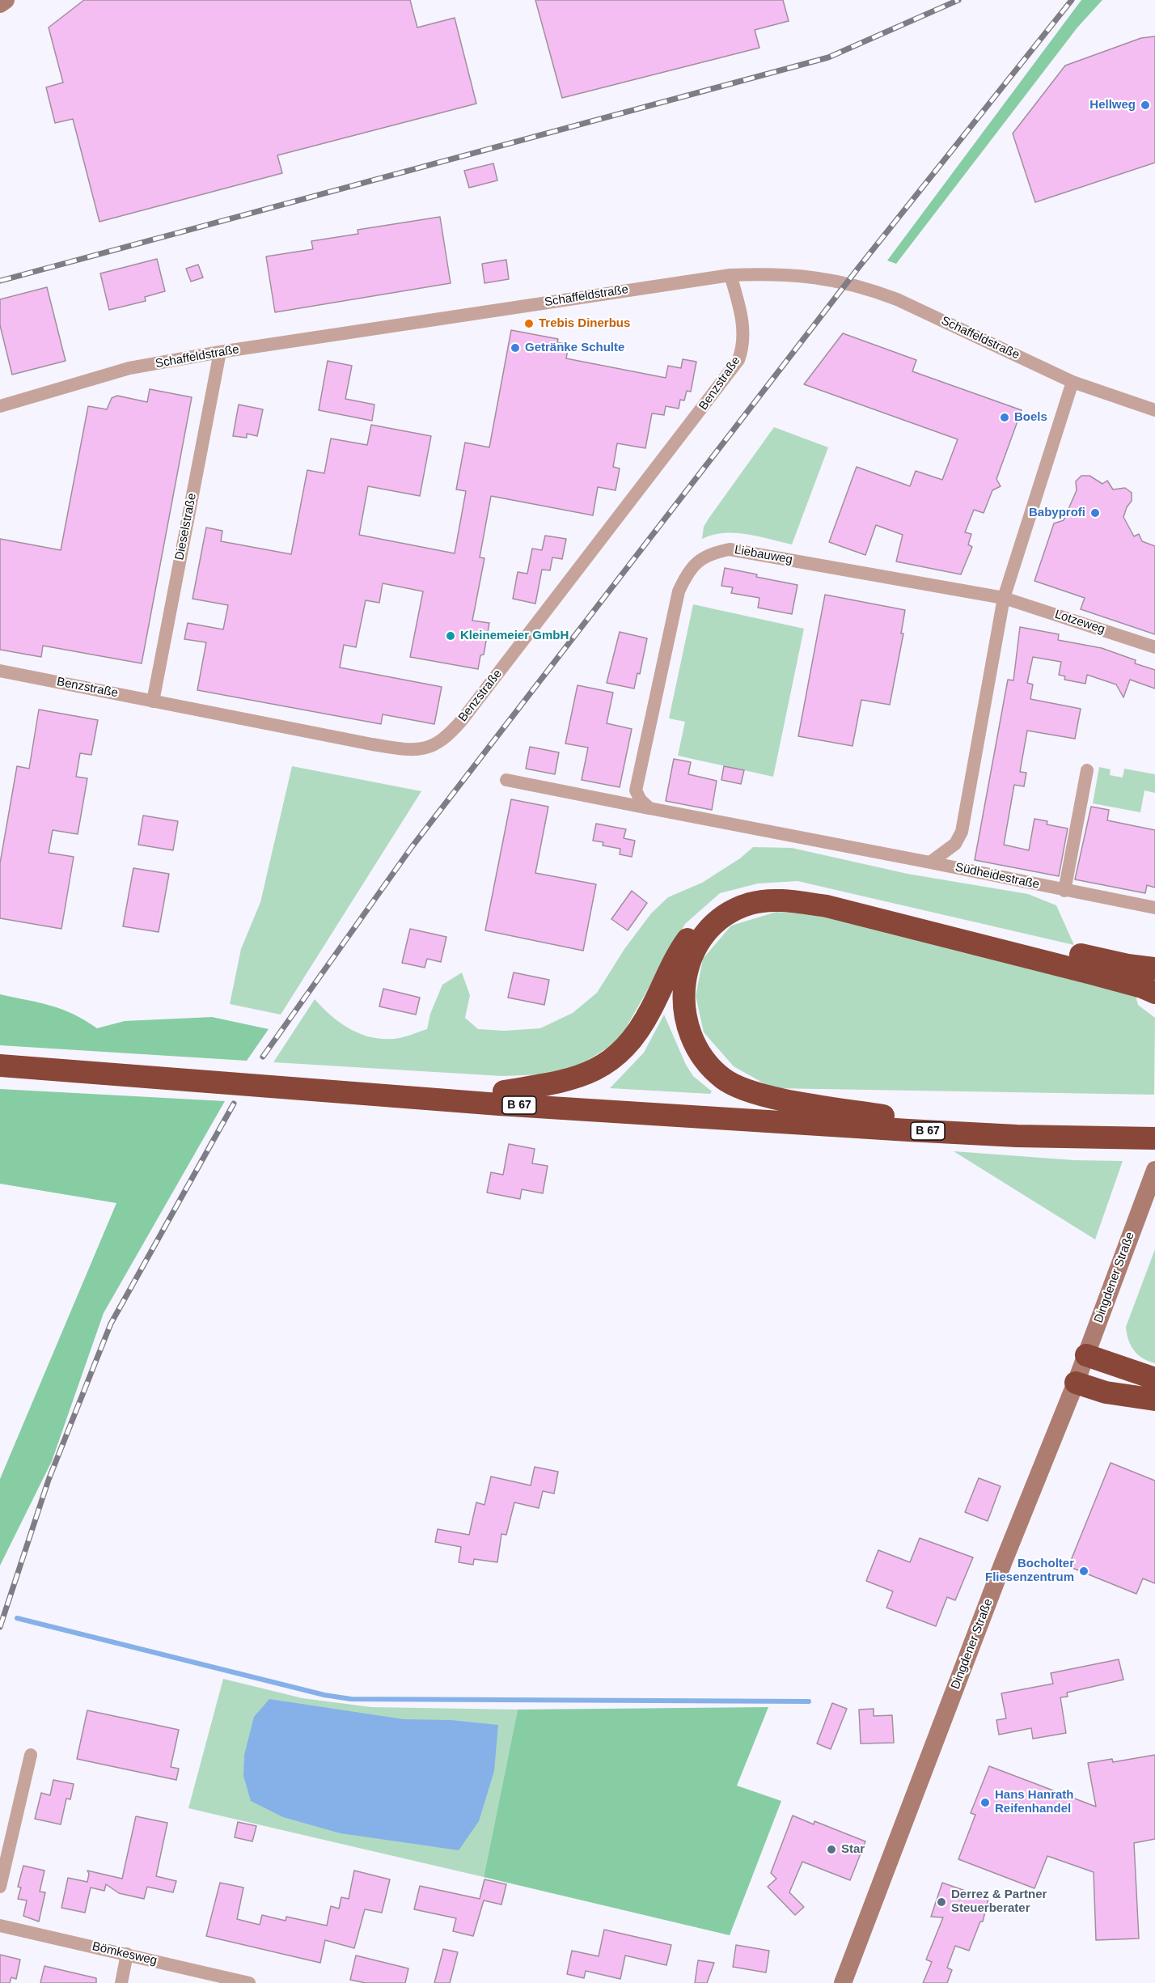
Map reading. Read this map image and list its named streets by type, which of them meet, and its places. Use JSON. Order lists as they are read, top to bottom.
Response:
{
  "streets": {
    "highway": ["B 67"],
    "main road": ["Dingdener Straße"],
    "street": [
      "Schaffeldstraße",
      "Benzstraße",
      "Dieselstraße",
      "Liebauweg",
      "Lotzeweg",
      "Südheidestraße",
      "Bömkesweg"
    ]
  },
  "crossings": [
    ["Schaffeldstraße", "Benzstraße"],
    ["Schaffeldstraße", "Dieselstraße"],
    ["Benzstraße", "Dieselstraße"],
    ["Liebauweg", "Lotzeweg"]
  ],
  "places": [
    "Hellweg",
    "Trebis Dinerbus",
    "Getränke Schulte",
    "Boels",
    "Babyprofi",
    "Kleinemeier GmbH",
    "Bocholter Fliesenzentrum",
    "Hans Hanrath Reifenhandel",
    "Star",
    "Derrez & Partner Steuerberater"
  ]
}
